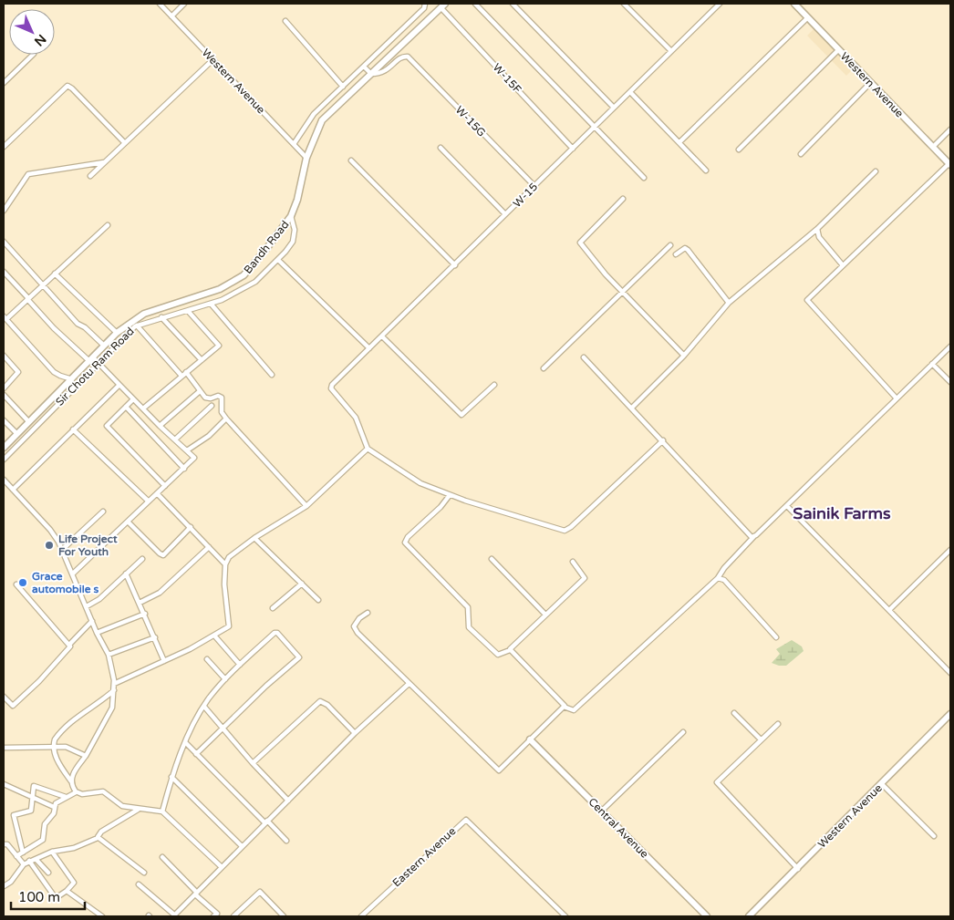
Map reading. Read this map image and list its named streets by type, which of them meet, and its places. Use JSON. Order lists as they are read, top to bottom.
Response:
{
  "streets": {
    "street": [
      "W-15F",
      "Western Avenue",
      "W-15G",
      "W-15",
      "Bandh Road",
      "Sir Chotu Ram Road",
      "Central Avenue",
      "Eastern Avenue"
    ]
  },
  "crossings": [
    ["W-15F", "W-15"],
    ["W-15F", "Bandh Road"],
    ["Western Avenue", "Bandh Road"],
    ["W-15G", "W-15"],
    ["W-15G", "Bandh Road"],
    ["Bandh Road", "Sir Chotu Ram Road"]
  ],
  "districts": ["Sainik Farms"],
  "places": ["Life Project For Youth", "Grace automobile s"],
  "scale_bar": "100 m",
  "north": "bottom right"
}
